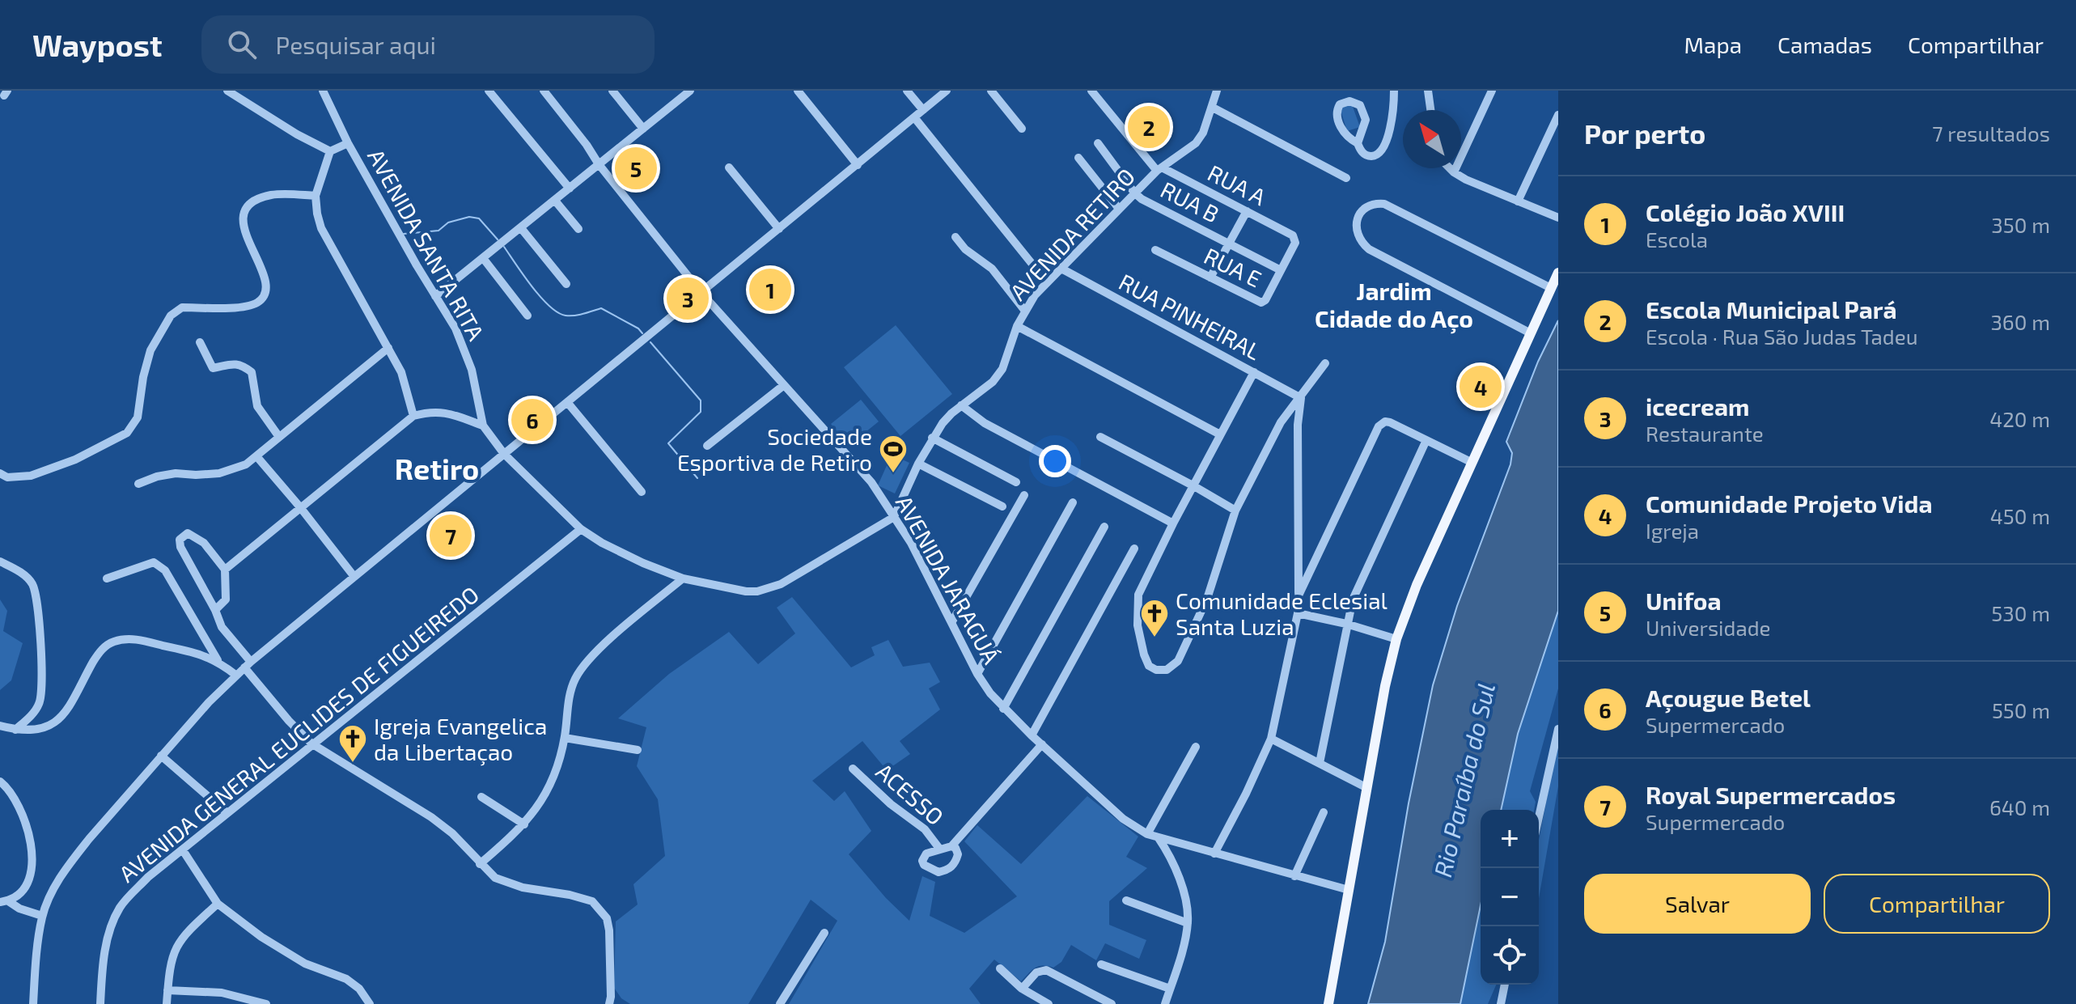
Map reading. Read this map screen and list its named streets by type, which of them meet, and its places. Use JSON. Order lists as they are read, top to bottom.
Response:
{
  "streets": {
    "street": [
      "RUA A",
      "RUA B",
      "AVENIDA RETIRO",
      "AVENIDA SANTA RITA",
      "RUA E",
      "RUA PINHEIRAL",
      "AVENIDA JARAGUÁ",
      "AVENIDA GENERAL EUCLIDES DE FIGUEIREDO",
      "ACESSO"
    ]
  },
  "crossings": [
    ["RUA A", "AVENIDA RETIRO"],
    ["RUA A", "RUA E"],
    ["RUA B", "AVENIDA RETIRO"],
    ["RUA B", "RUA E"],
    ["AVENIDA RETIRO", "RUA PINHEIRAL"],
    ["AVENIDA RETIRO", "AVENIDA JARAGUÁ"]
  ],
  "districts": ["Jardim Cidade do Aço", "Retiro"],
  "water": ["Rio Paraíba do Sul"],
  "places": {
    "sports": ["Sociedade Esportiva de Retiro"],
    "church": ["Comunidade Eclesial Santa Luzia", "Igreja Evangelica da Libertaçao"]
  },
  "north": "top left",
  "page": {
    "header": "Waypost",
    "search": "Pesquisar aqui",
    "nav": ["Mapa", "Camadas", "Compartilhar"],
    "heading": ["Por perto", "7 resultados"],
    "pins": [
      "2",
      "5",
      "1",
      "3",
      "4",
      "6",
      "7"
    ],
    "list": [
      {
        "mark": "1",
        "name": "Colégio João XVIII",
        "note": "Escola",
        "value": "350 m"
      },
      {
        "mark": "2",
        "name": "Escola Municipal Pará",
        "note": "Escola · Rua São Judas Tadeu",
        "value": "360 m"
      },
      {
        "mark": "3",
        "name": "icecream",
        "note": "Restaurante",
        "value": "420 m"
      },
      {
        "mark": "4",
        "name": "Comunidade Projeto Vida",
        "note": "Igreja",
        "value": "450 m"
      },
      {
        "mark": "5",
        "name": "Unifoa",
        "note": "Universidade",
        "value": "530 m"
      },
      {
        "mark": "6",
        "name": "Açougue Betel",
        "note": "Supermercado",
        "value": "550 m"
      },
      {
        "mark": "7",
        "name": "Royal Supermercados",
        "note": "Supermercado",
        "value": "640 m"
      }
    ],
    "map_buttons": ["+", "−"],
    "buttons": ["Salvar", "Compartilhar"]
  }
}
